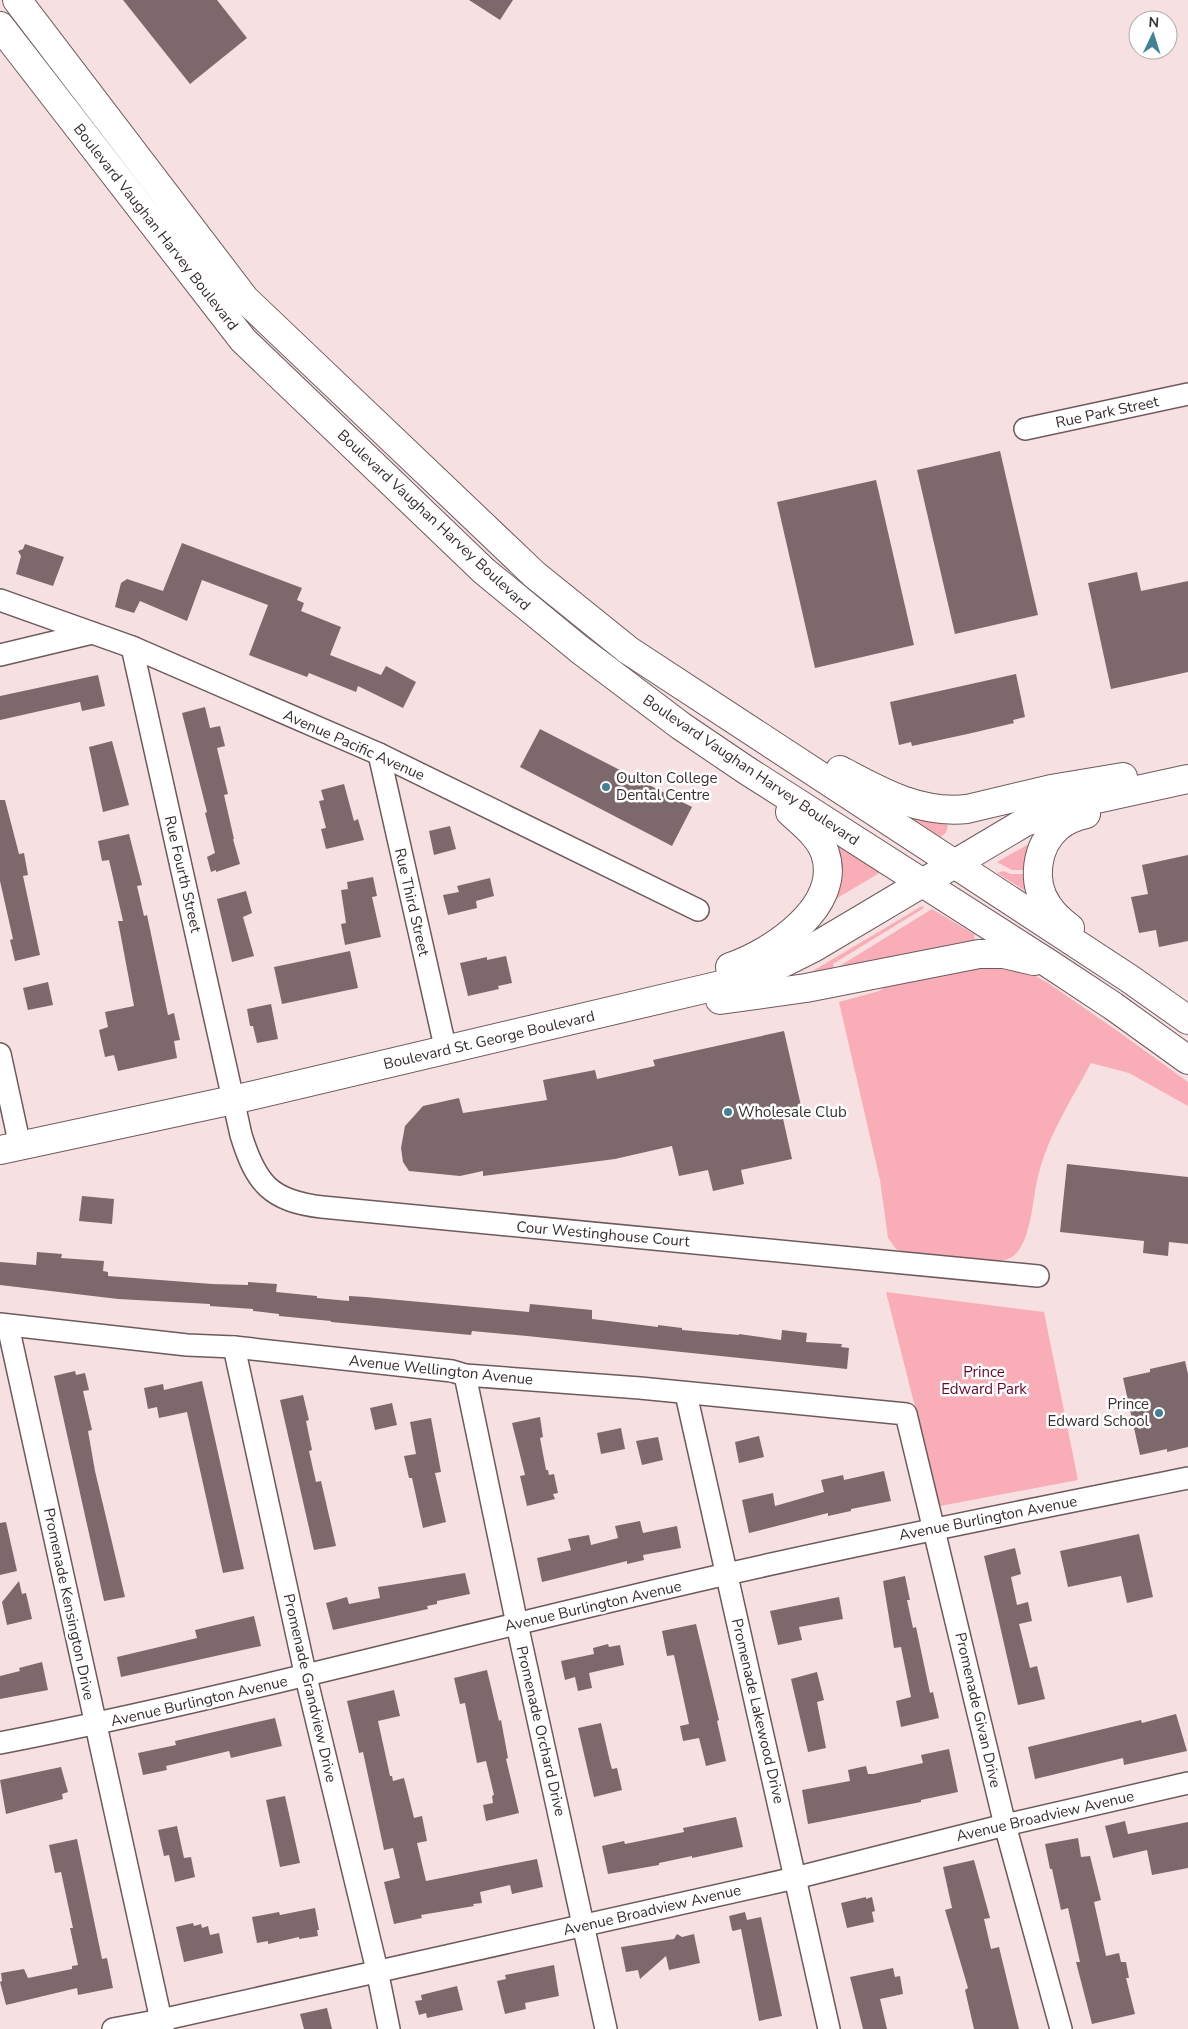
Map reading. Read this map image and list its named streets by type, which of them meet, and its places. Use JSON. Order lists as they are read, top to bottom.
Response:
{
  "streets": {
    "main road": ["Boulevard Vaughan Harvey Boulevard", "Boulevard St. George Boulevard"],
    "street": [
      "Rue Park Street",
      "Avenue Pacific Avenue",
      "Rue Fourth Street",
      "Rue Third Street",
      "Cour Westinghouse Court",
      "Avenue Wellington Avenue",
      "Avenue Burlington Avenue",
      "Promenade Kensington Drive",
      "Promenade Grandview Drive",
      "Promenade Givan Drive",
      "Promenade Lakewood Drive",
      "Promenade Orchard Drive",
      "Avenue Broadview Avenue"
    ]
  },
  "crossings": [
    ["Boulevard Vaughan Harvey Boulevard", "Boulevard St. George Boulevard"],
    ["Avenue Pacific Avenue", "Rue Fourth Street"],
    ["Avenue Pacific Avenue", "Rue Third Street"],
    ["Rue Fourth Street", "Boulevard St. George Boulevard"],
    ["Rue Fourth Street", "Cour Westinghouse Court"],
    ["Rue Third Street", "Boulevard St. George Boulevard"],
    ["Boulevard St. George Boulevard", "Cour Westinghouse Court"],
    ["Avenue Wellington Avenue", "Promenade Kensington Drive"],
    ["Avenue Wellington Avenue", "Promenade Grandview Drive"],
    ["Avenue Wellington Avenue", "Promenade Givan Drive"],
    ["Avenue Wellington Avenue", "Promenade Lakewood Drive"],
    ["Avenue Wellington Avenue", "Promenade Orchard Drive"],
    ["Avenue Burlington Avenue", "Promenade Kensington Drive"],
    ["Avenue Burlington Avenue", "Promenade Grandview Drive"],
    ["Avenue Burlington Avenue", "Promenade Givan Drive"],
    ["Avenue Burlington Avenue", "Promenade Lakewood Drive"],
    ["Avenue Burlington Avenue", "Promenade Orchard Drive"],
    ["Promenade Kensington Drive", "Avenue Broadview Avenue"],
    ["Promenade Grandview Drive", "Avenue Broadview Avenue"],
    ["Promenade Givan Drive", "Avenue Broadview Avenue"],
    ["Promenade Lakewood Drive", "Avenue Broadview Avenue"],
    ["Promenade Orchard Drive", "Avenue Broadview Avenue"]
  ],
  "parks": ["Prince Edward Park"],
  "places": ["Oulton College Dental Centre", "Wholesale Club", "Prince Edward School"],
  "north": "top"
}
